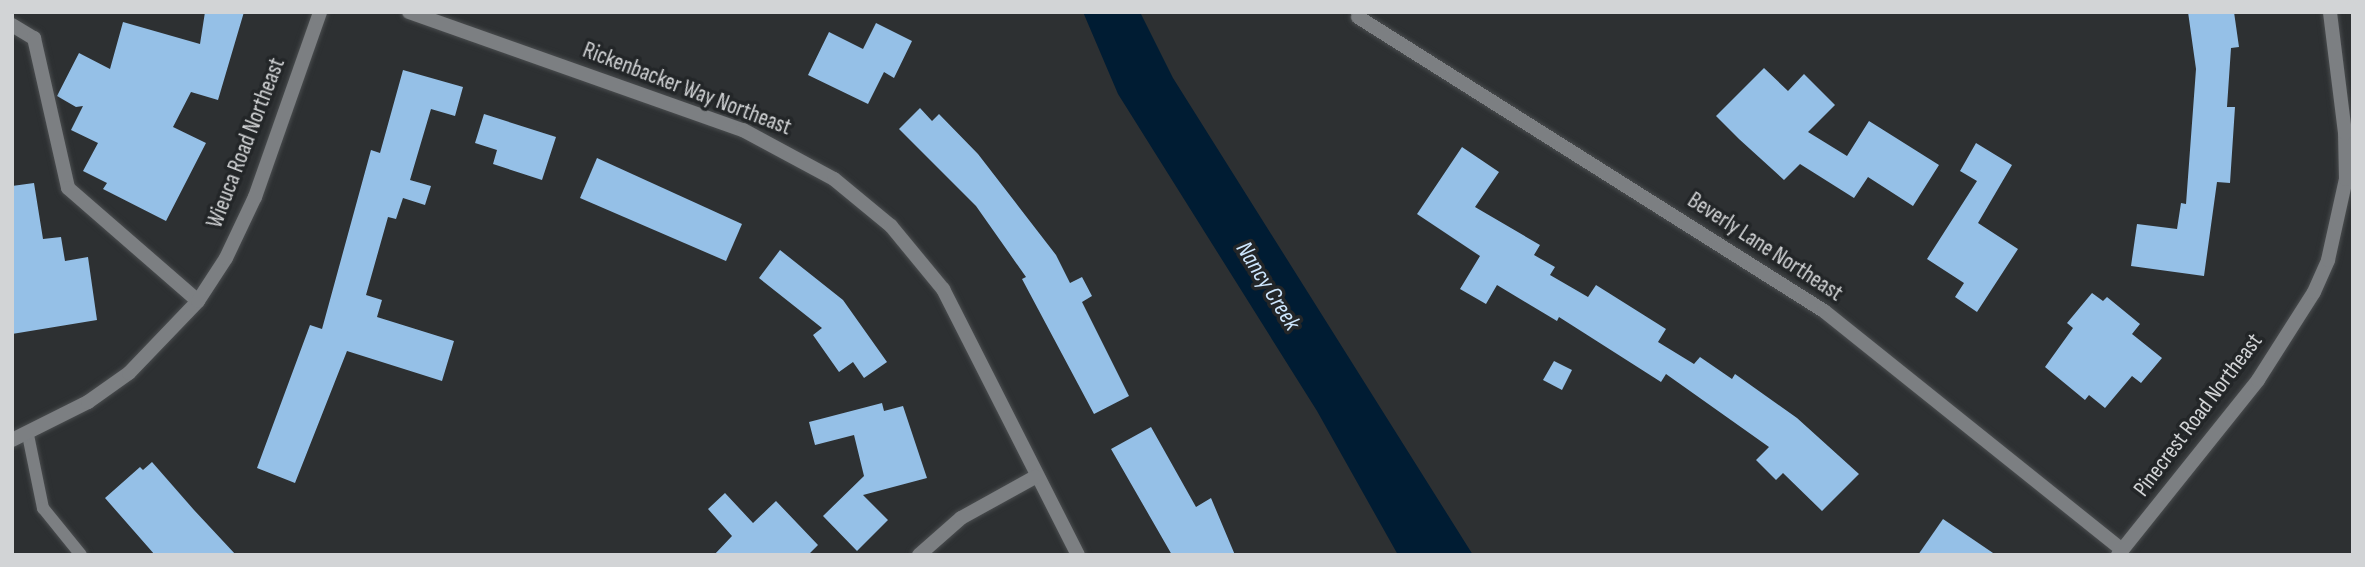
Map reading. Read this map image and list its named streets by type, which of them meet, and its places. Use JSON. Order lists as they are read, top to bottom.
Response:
{
  "streets": {
    "street": [
      "Rickenbacker Way Northeast",
      "Wieuca Road Northeast",
      "Beverly Lane Northeast",
      "Pinecrest Road Northeast"
    ]
  },
  "crossings": [
    ["Beverly Lane Northeast", "Pinecrest Road Northeast"]
  ],
  "water": ["Nancy Creek"]
}
